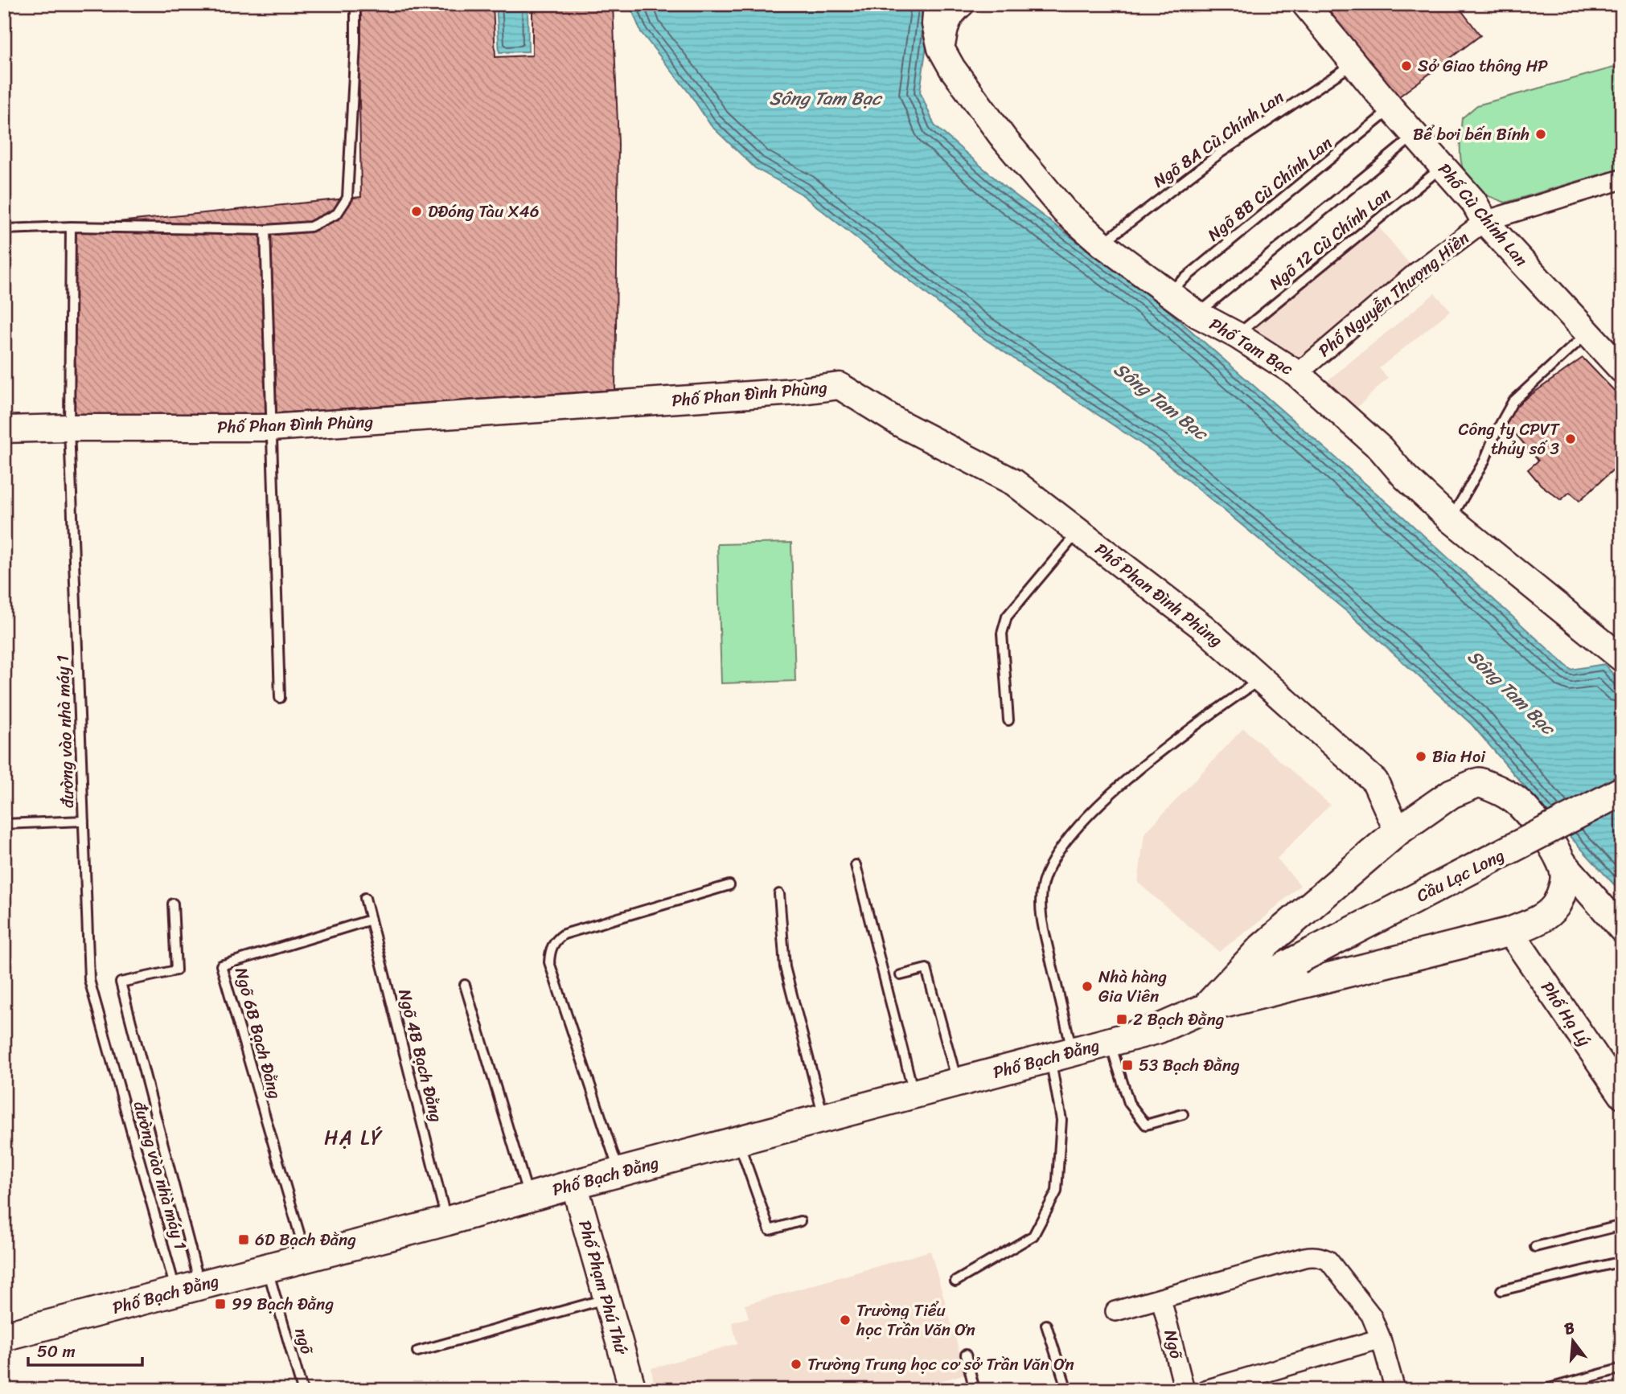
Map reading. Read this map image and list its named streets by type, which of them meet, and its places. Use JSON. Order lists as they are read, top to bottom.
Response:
{
  "streets": {
    "main road": ["Cầu Lạc Long", "Phố Bạch Đằng"],
    "street": [
      "Phố Cù Chính Lan",
      "Phố Nguyễn Thượng Hiền",
      "Phố Tam Bạc",
      "Phố Phan Đình Phùng",
      "Phố Hạ Lý",
      "Phố Phạm Phú Thứ",
      "Ngõ"
    ],
    "lane": [
      "Ngõ 8A Cù Chính Lan",
      "Ngõ 8B Cù Chính Lan",
      "Ngõ 12 Cù Chính Lan",
      "đường vào nhà máy 1",
      "Ngõ 6B Bạch Đằng",
      "Ngõ 4B Bạch Đằng",
      "ngõ"
    ]
  },
  "crossings": [
    ["Ngõ 8A Cù Chính Lan", "Phố Cù Chính Lan"],
    ["Ngõ 8A Cù Chính Lan", "Phố Tam Bạc"],
    ["Ngõ 8B Cù Chính Lan", "Phố Cù Chính Lan"],
    ["Ngõ 8B Cù Chính Lan", "Phố Tam Bạc"],
    ["Phố Cù Chính Lan", "Ngõ 12 Cù Chính Lan"],
    ["Phố Cù Chính Lan", "Phố Nguyễn Thượng Hiền"],
    ["Ngõ 12 Cù Chính Lan", "Phố Tam Bạc"],
    ["Phố Nguyễn Thượng Hiền", "Phố Tam Bạc"],
    ["Phố Phan Đình Phùng", "đường vào nhà máy 1"],
    ["Phố Phan Đình Phùng", "Phố Bạch Đằng"],
    ["đường vào nhà máy 1", "Phố Bạch Đằng"],
    ["Cầu Lạc Long", "Phố Bạch Đằng"],
    ["Phố Hạ Lý", "Phố Bạch Đằng"],
    ["Ngõ 6B Bạch Đằng", "Ngõ 4B Bạch Đằng"],
    ["Ngõ 6B Bạch Đằng", "Phố Bạch Đằng"],
    ["Ngõ 4B Bạch Đằng", "Phố Bạch Đằng"],
    ["Phố Bạch Đằng", "Phố Phạm Phú Thứ"],
    ["Phố Bạch Đằng", "ngõ"]
  ],
  "districts": ["HẠ LÝ"],
  "water": ["Sông Tam Bạc"],
  "places": {
    "other": [
      "Sở Giao thông HP",
      "Bể bơi bến Bính",
      "DĐóng Tàu X46",
      "Công ty CPVT thủy số 3",
      "Bia Hoi",
      "Nhà hàng Gia Viên",
      "Trường Tiểu học Trần Văn Ơn",
      "Trường Trung học cơ sở Trần Văn Ơn"
    ],
    "transit": [
      "2 Bạch Đằng",
      "53 Bạch Đằng",
      "6D Bạch Đằng",
      "99 Bạch Đằng"
    ]
  },
  "scale_bar": "50 m",
  "north": "top"
}
